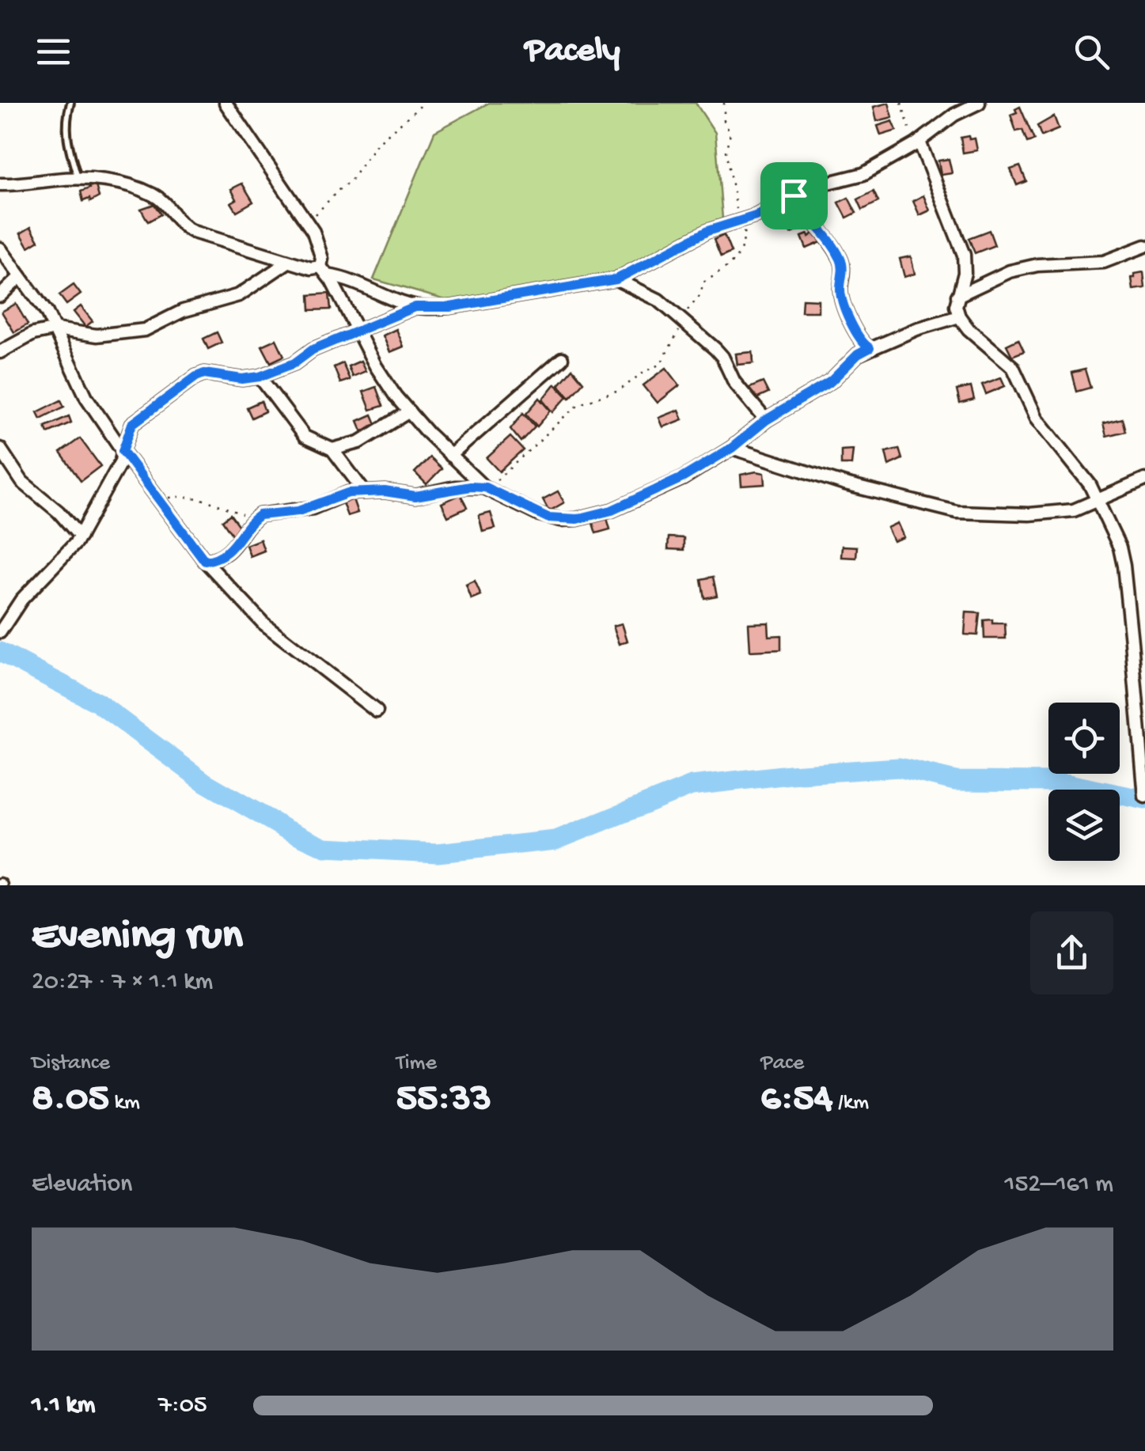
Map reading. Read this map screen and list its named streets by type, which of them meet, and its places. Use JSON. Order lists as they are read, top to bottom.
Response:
{
  "page": {
    "header": "Pacely",
    "heading": ["Evening run", "20:27 · 7 × 1.1 km"],
    "stats": [
      ["Distance", "8.05 km"],
      ["Time", "55:33"],
      ["Pace", "6:54 /km"]
    ],
    "chart": ["Elevation", "152–161 m"],
    "list": [
      {
        "name": "1.1 km",
        "note": "7:05"
      }
    ]
  }
}
